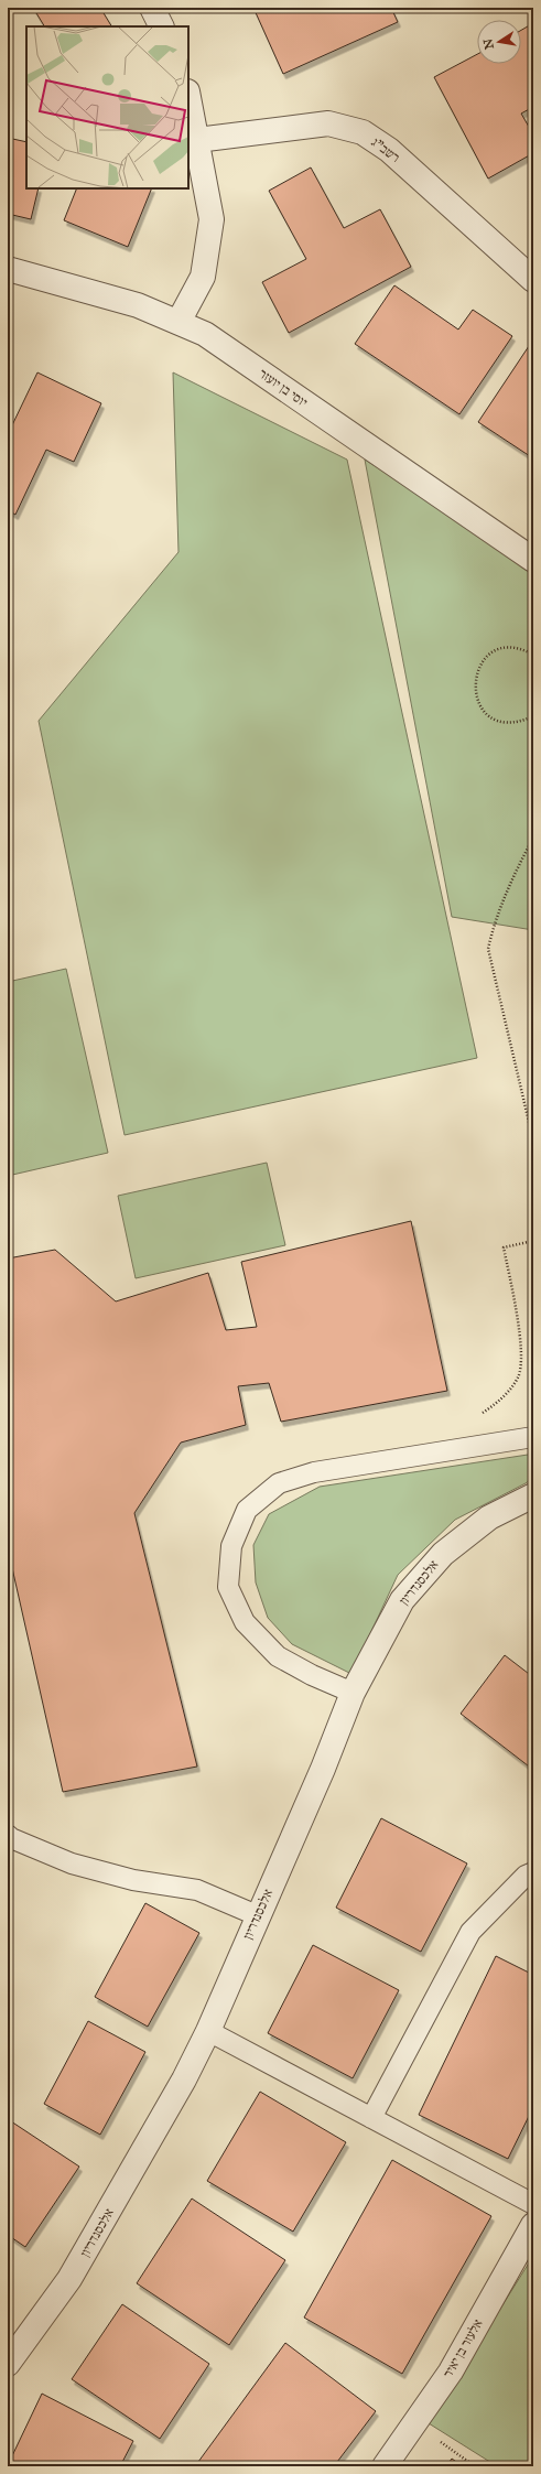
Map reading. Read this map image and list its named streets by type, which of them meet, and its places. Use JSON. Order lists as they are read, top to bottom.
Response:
{
  "streets": {
    "street": [
      "רשב\"ג",
      "יוסי בן יועזר",
      "אלכסנדריון",
      "אלעזר בן יאיר"
    ]
  },
  "north": "left"
}
